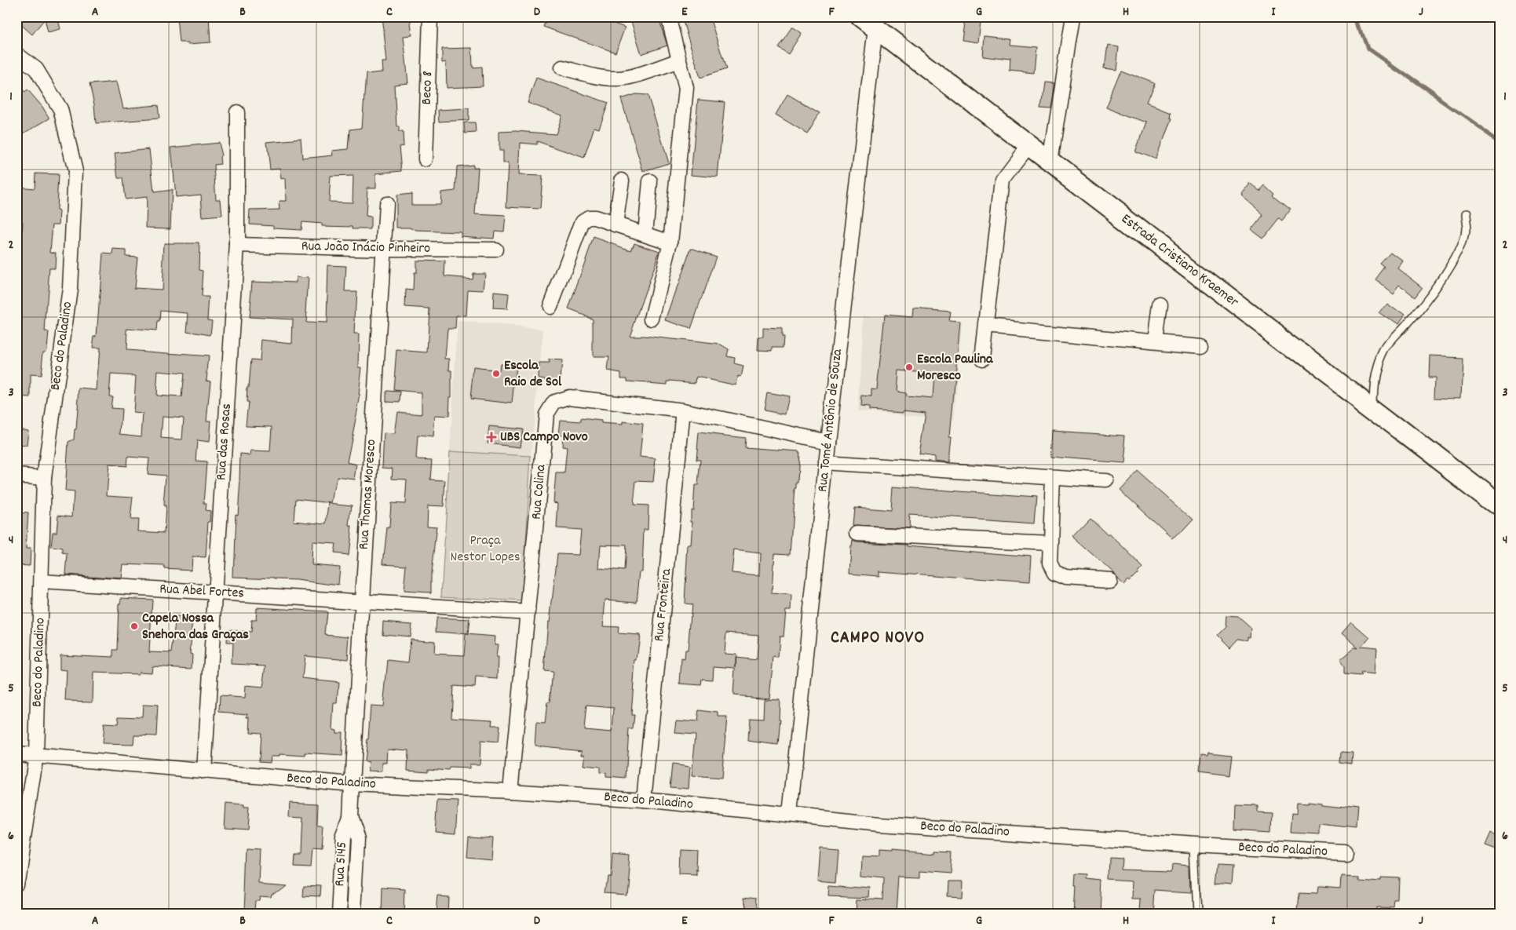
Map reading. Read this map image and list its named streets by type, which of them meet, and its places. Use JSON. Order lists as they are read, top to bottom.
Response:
{
  "streets": {
    "main road": ["Estrada Cristiano Kraemer"],
    "street": [
      "Beco 8",
      "Rua João Inácio Pinheiro",
      "Beco do Paladino",
      "Rua Tomé Antônio de Souza",
      "Rua das Rosas",
      "Rua Colina",
      "Rua Thomas Moresco",
      "Rua Abel Fortes",
      "Rua Fronteira",
      "Rua 5145"
    ]
  },
  "crossings": [
    ["Rua João Inácio Pinheiro", "Rua das Rosas"],
    ["Rua João Inácio Pinheiro", "Rua Thomas Moresco"],
    ["Estrada Cristiano Kraemer", "Rua Tomé Antônio de Souza"],
    ["Beco do Paladino", "Rua Tomé Antônio de Souza"],
    ["Beco do Paladino", "Rua das Rosas"],
    ["Beco do Paladino", "Rua Colina"],
    ["Beco do Paladino", "Rua Thomas Moresco"],
    ["Beco do Paladino", "Rua Abel Fortes"],
    ["Beco do Paladino", "Rua Fronteira"],
    ["Beco do Paladino", "Rua 5145"],
    ["Rua Tomé Antônio de Souza", "Rua Colina"],
    ["Rua das Rosas", "Rua Abel Fortes"],
    ["Rua Colina", "Rua Abel Fortes"],
    ["Rua Colina", "Rua Fronteira"],
    ["Rua Thomas Moresco", "Rua Abel Fortes"],
    ["Rua Thomas Moresco", "Rua 5145"]
  ],
  "districts": ["CAMPO NOVO"],
  "parks": ["Praça Nestor Lopes"],
  "places": {
    "other": ["Escola Paulina Moresco", "Escola Raio de Sol", "Capela Nossa Snehora das Graças"],
    "health": ["UBS Campo Novo"]
  },
  "grid": {
    "columns": [
      "A",
      "B",
      "C",
      "D",
      "E",
      "F",
      "G",
      "H",
      "I",
      "J"
    ],
    "rows": [
      "1",
      "2",
      "3",
      "4",
      "5",
      "6"
    ]
  }
}
